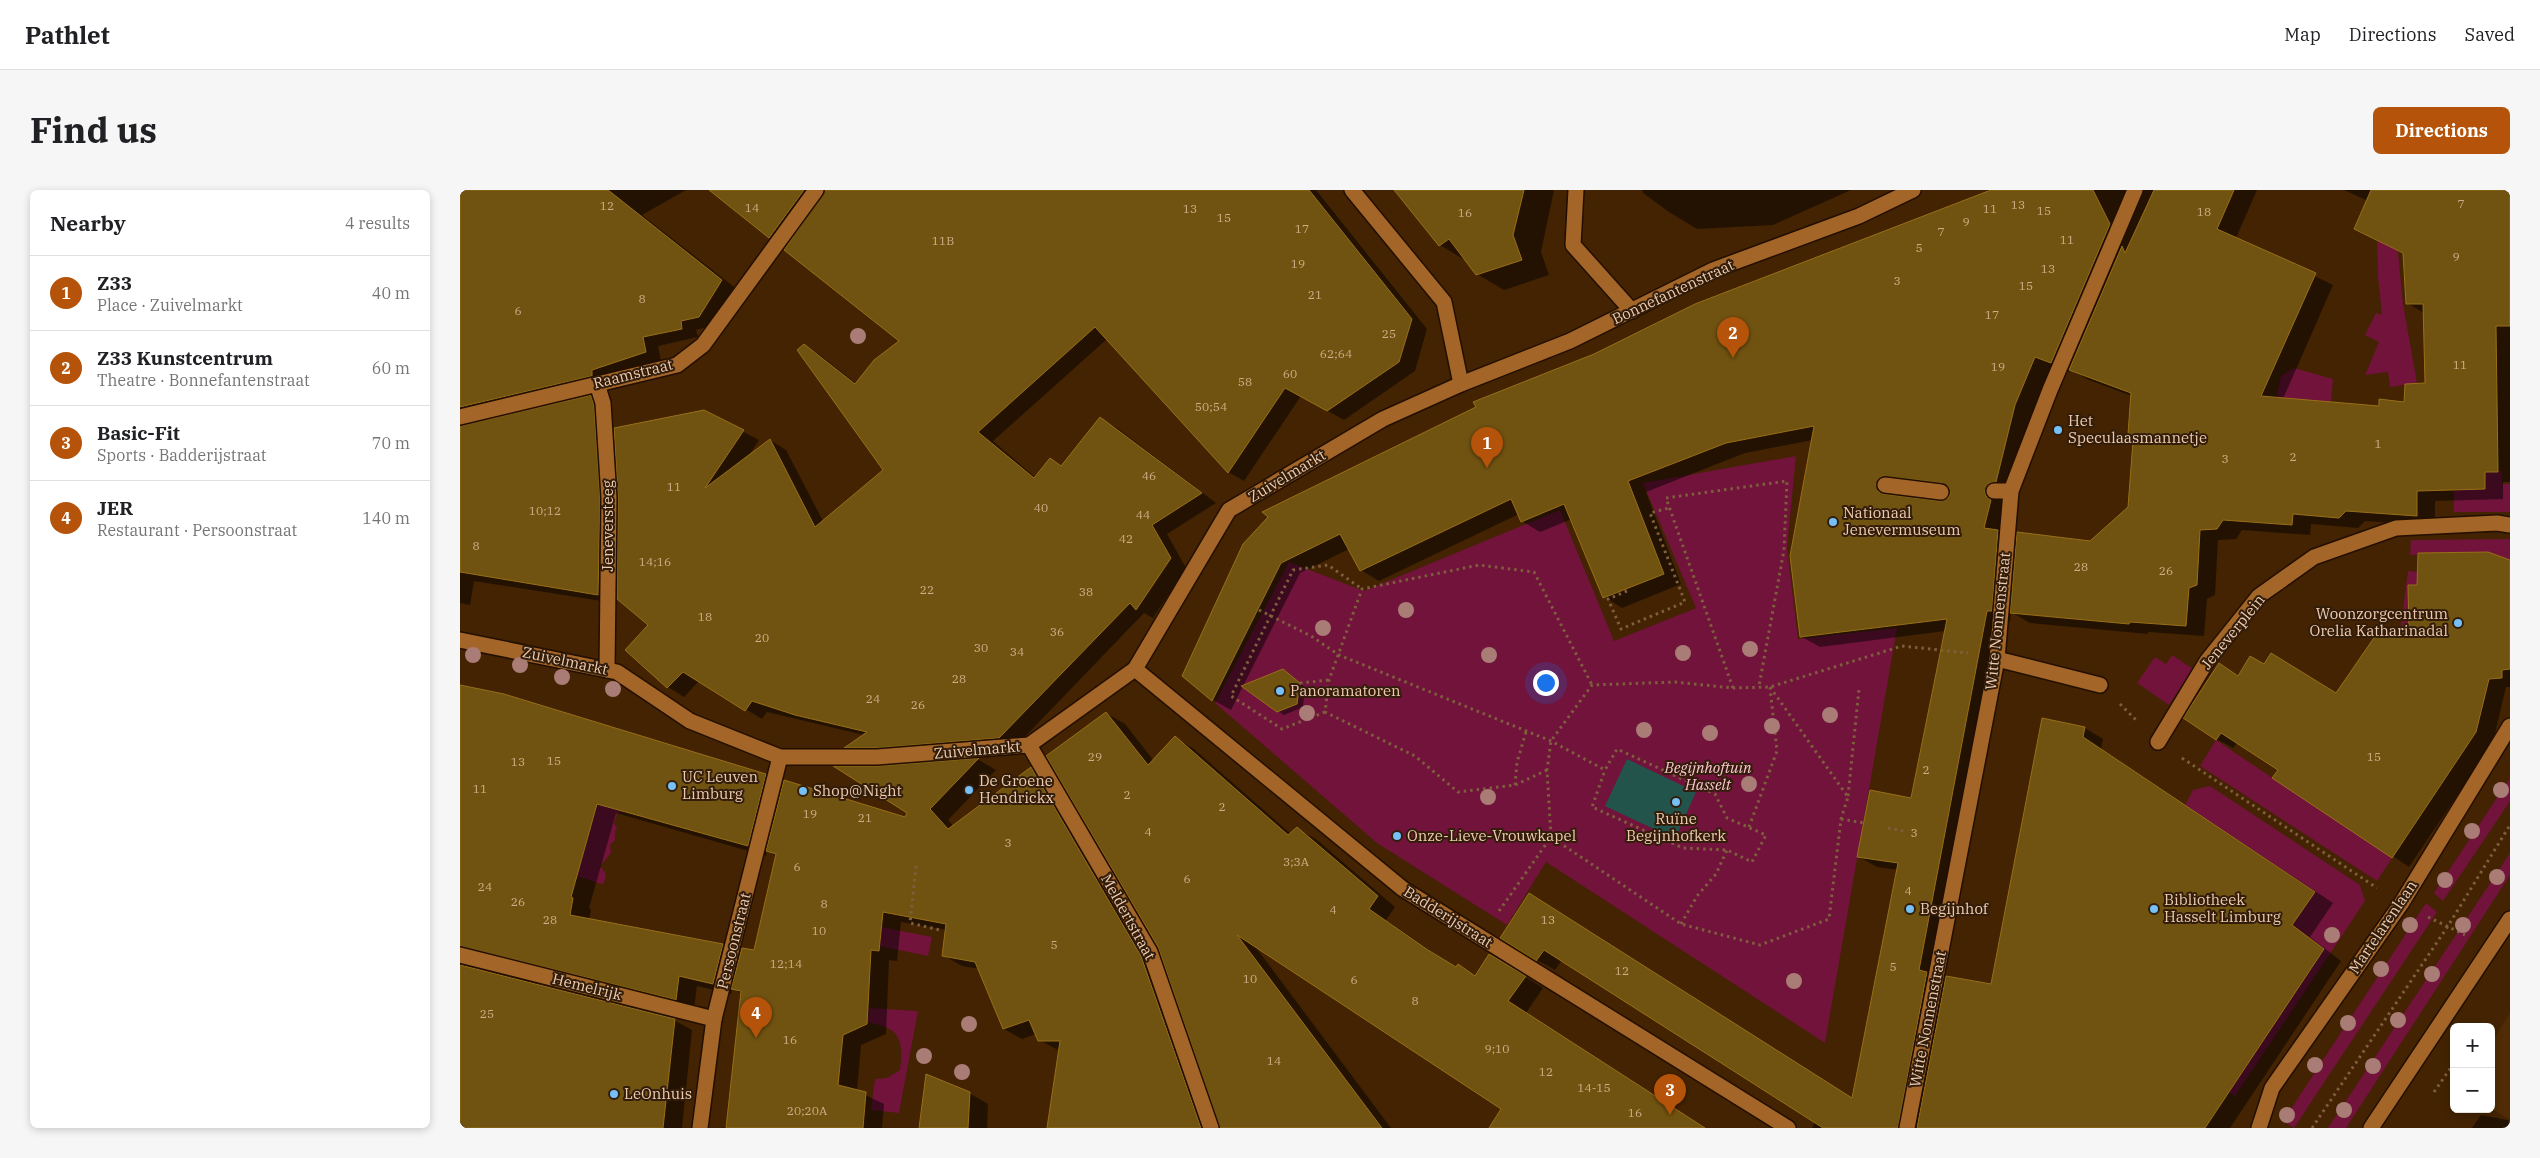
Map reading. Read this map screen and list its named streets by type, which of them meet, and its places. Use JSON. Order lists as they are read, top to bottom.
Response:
{
  "streets": {
    "street": [
      "Bonnefantenstraat",
      "Raamstraat",
      "Zuivelmarkt",
      "Jeneversteeg",
      "Witte Nonnenstraat",
      "Jeneverplein",
      "Meldertstraat",
      "Badderijstraat",
      "Martelarenlaan",
      "Persoonstraat",
      "Hemelrijk"
    ]
  },
  "crossings": [
    ["Bonnefantenstraat", "Zuivelmarkt"],
    ["Raamstraat", "Jeneversteeg"],
    ["Zuivelmarkt", "Jeneversteeg"],
    ["Zuivelmarkt", "Meldertstraat"],
    ["Zuivelmarkt", "Badderijstraat"],
    ["Zuivelmarkt", "Persoonstraat"],
    ["Persoonstraat", "Hemelrijk"]
  ],
  "parks": ["Begijnhoftuin Hasselt"],
  "places": [
    "Het Speculaasmannetje",
    "Nationaal Jenevermuseum",
    "Woonzorgcentrum Orelia Katharinadal",
    "Panoramatoren",
    "UC Leuven Limburg",
    "De Groene Hendrickx",
    "Shop@Night",
    "Ruïne Begijnhofkerk",
    "Onze-Lieve-Vrouwkapel",
    "Begijnhof",
    "Bibliotheek Hasselt Limburg",
    "LeOnhuis"
  ],
  "house_numbers": [
    "7",
    "13",
    "12",
    "14",
    "13",
    "11",
    "15",
    "18",
    "16",
    "15",
    "9",
    "17",
    "7",
    "11",
    "11B",
    "5",
    "9",
    "19",
    "13",
    "3",
    "15",
    "21",
    "8",
    "6",
    "17",
    "25",
    "62;64",
    "11",
    "19",
    "60",
    "58",
    "50;54",
    "1",
    "2",
    "3",
    "46",
    "11",
    "40",
    "10;12",
    "44",
    "42",
    "8",
    "14;16",
    "28",
    "26",
    "22",
    "38",
    "18",
    "36",
    "20",
    "30",
    "34",
    "28",
    "24",
    "26",
    "29",
    "15",
    "15",
    "13",
    "2",
    "11",
    "2",
    "2",
    "19",
    "21",
    "4",
    "3",
    "3",
    "3;3A",
    "6",
    "6",
    "24",
    "4",
    "26",
    "8",
    "4",
    "28",
    "13",
    "10",
    "5",
    "12;14",
    "5",
    "12",
    "10",
    "6",
    "8",
    "25",
    "16",
    "9;10",
    "14",
    "12",
    "14-15",
    "20;20A",
    "16"
  ],
  "page": {
    "header": "Pathlet",
    "nav": ["Map", "Directions", "Saved"],
    "title": "Find us",
    "buttons": "Directions",
    "heading": ["Nearby", "4 results"],
    "list": [
      {
        "mark": "1",
        "name": "Z33",
        "note": "Place · Zuivelmarkt",
        "value": "40 m"
      },
      {
        "mark": "2",
        "name": "Z33 Kunstcentrum",
        "note": "Theatre · Bonnefantenstraat",
        "value": "60 m"
      },
      {
        "mark": "3",
        "name": "Basic-Fit",
        "note": "Sports · Badderijstraat",
        "value": "70 m"
      },
      {
        "mark": "4",
        "name": "JER",
        "note": "Restaurant · Persoonstraat",
        "value": "140 m"
      }
    ],
    "pins": [
      "2",
      "1",
      "4",
      "3"
    ],
    "map_buttons": ["+", "−"]
  }
}
